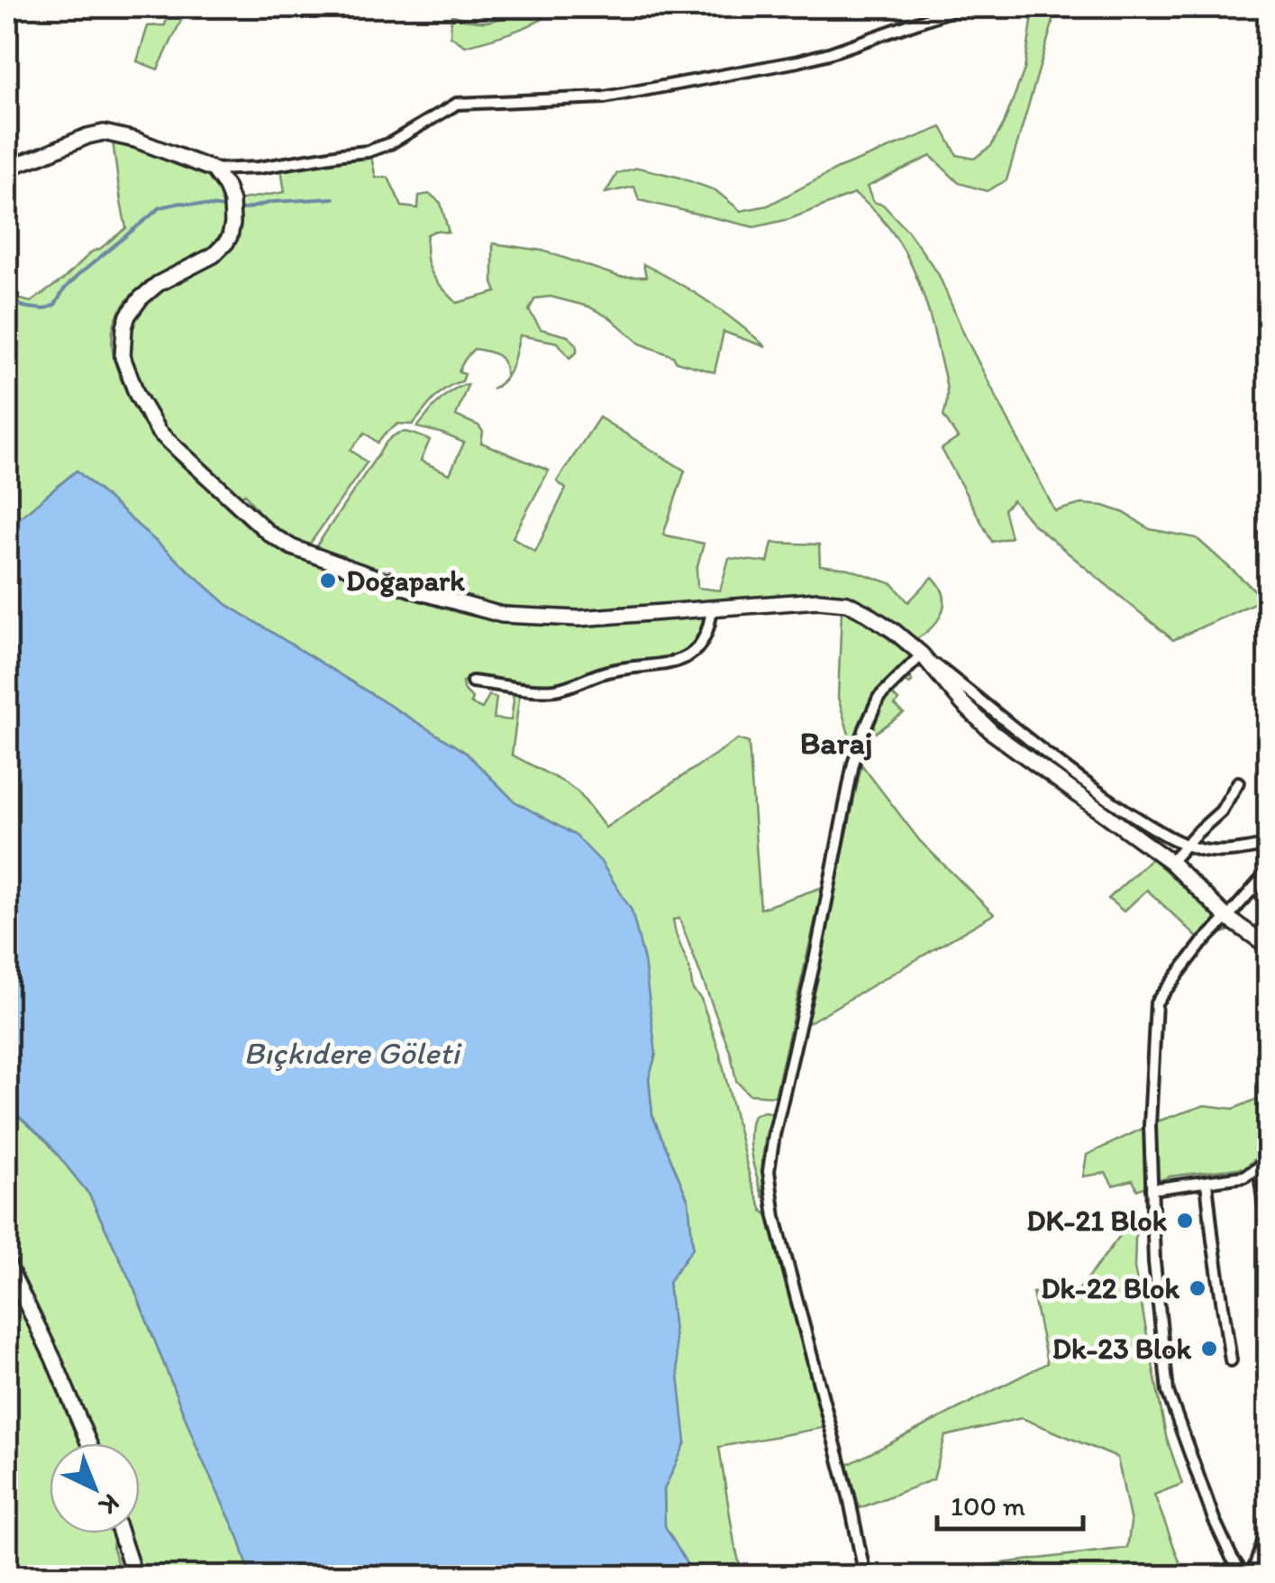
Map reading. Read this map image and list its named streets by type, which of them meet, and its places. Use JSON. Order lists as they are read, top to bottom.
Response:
{
  "districts": ["Baraj"],
  "water": ["Bıçkıdere Göleti"],
  "places": [
    "Doğapark",
    "DK-21 Blok",
    "Dk-22 Blok",
    "Dk-23 Blok"
  ],
  "scale_bar": "100 m",
  "north": "bottom right"
}
